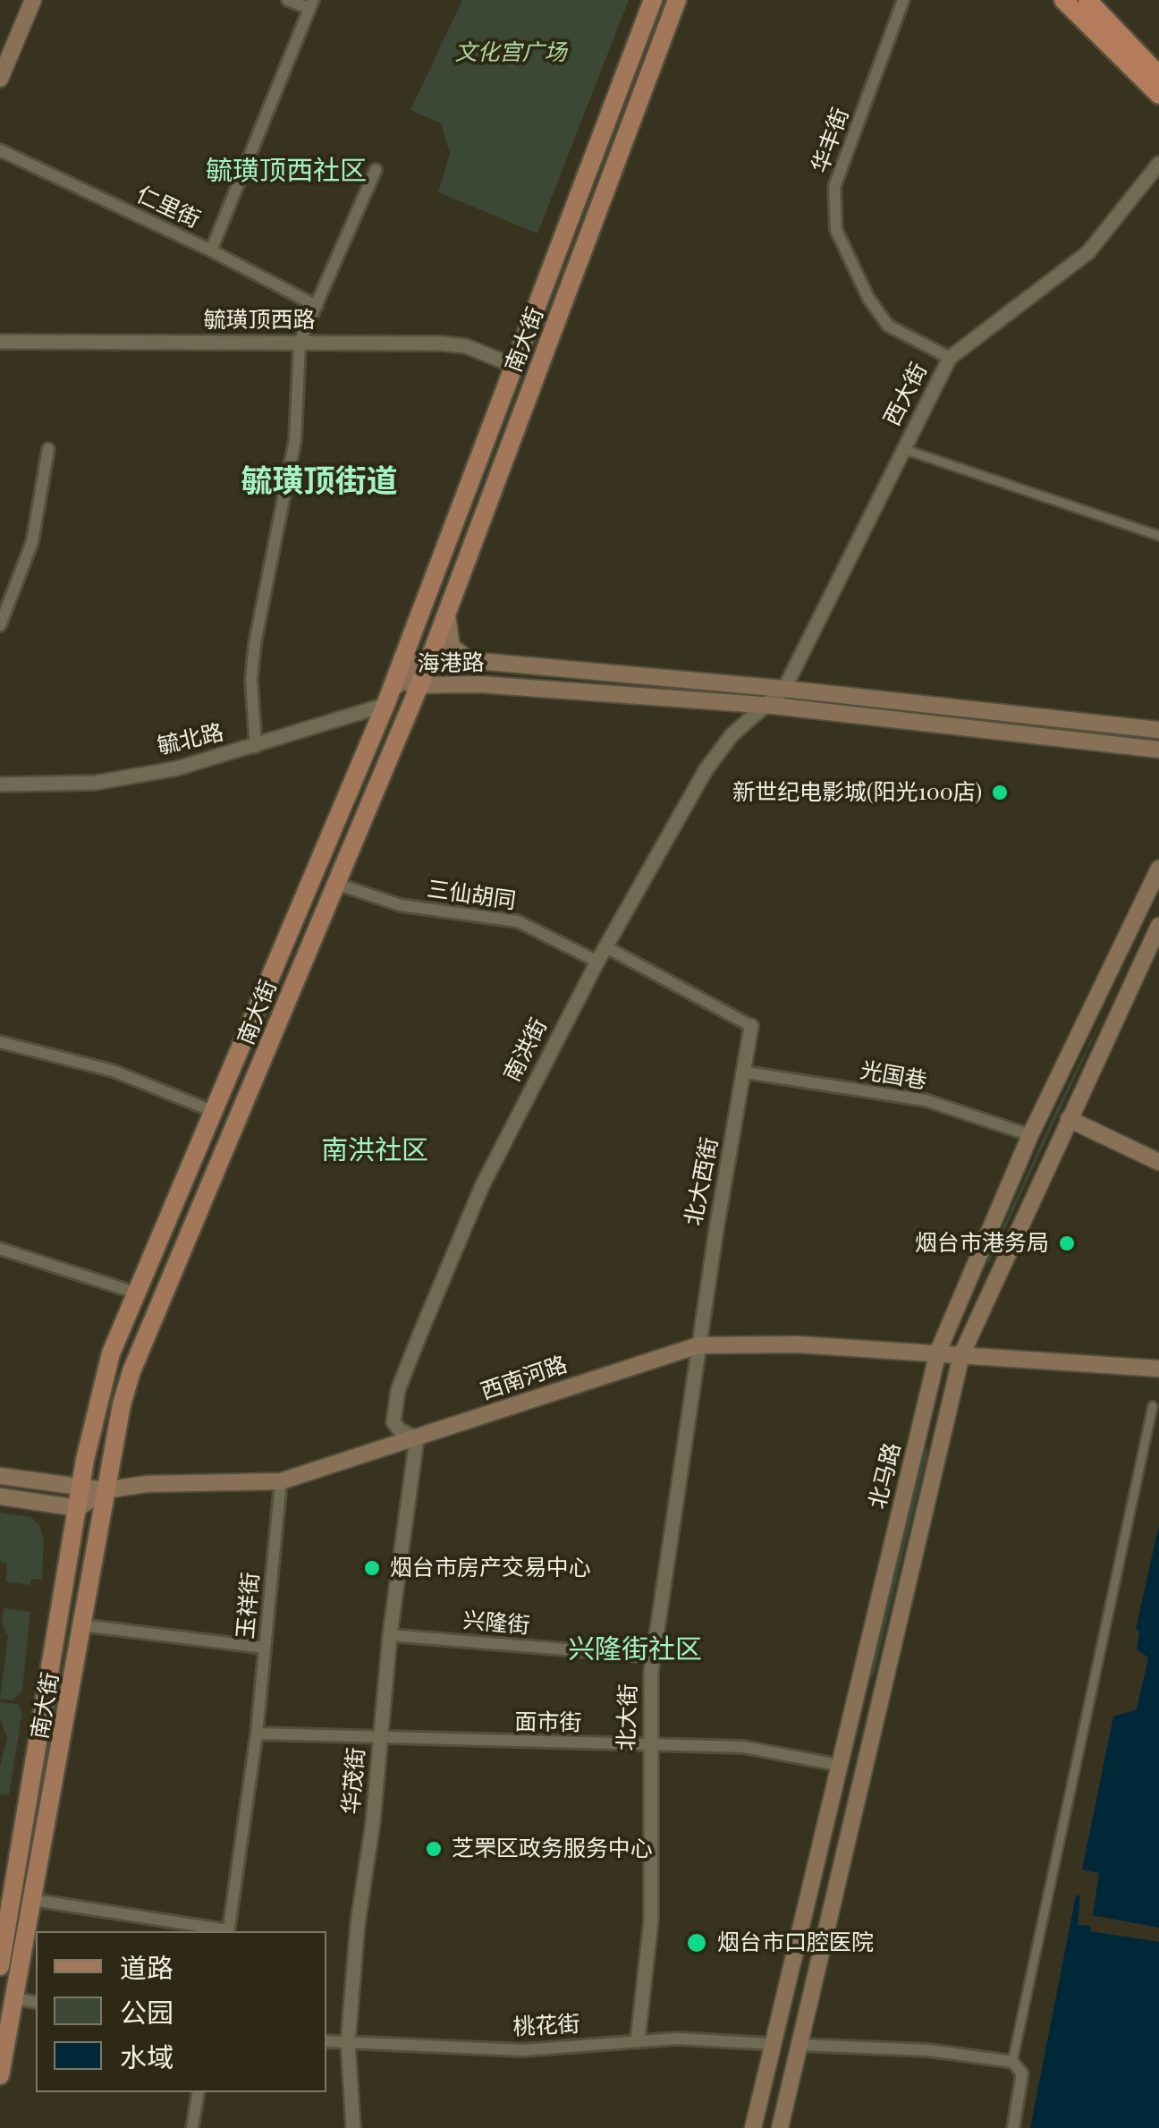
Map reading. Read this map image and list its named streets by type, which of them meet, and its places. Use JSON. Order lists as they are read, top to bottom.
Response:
{
  "streets": {
    "main road": [
      "南大街",
      "海港路",
      "西南河路",
      "北马路"
    ],
    "street": [
      "华丰街",
      "仁里街",
      "毓璜顶西路",
      "西大街",
      "毓北路",
      "三仙胡同",
      "南洪街",
      "光国巷",
      "北大西街",
      "玉祥街",
      "兴隆街",
      "北大街",
      "面市街",
      "华茂街",
      "桃花街"
    ]
  },
  "crossings": [
    ["华丰街", "西大街"],
    ["毓璜顶西路", "南大街"],
    ["南大街", "海港路"],
    ["南大街", "毓北路"],
    ["南大街", "三仙胡同"],
    ["南大街", "西南河路"],
    ["西大街", "海港路"],
    ["西大街", "南洪街"],
    ["海港路", "毓北路"],
    ["海港路", "南洪街"],
    ["三仙胡同", "南洪街"],
    ["南洪街", "西南河路"],
    ["南洪街", "华茂街"],
    ["光国巷", "北大西街"],
    ["光国巷", "北马路"],
    ["北大西街", "西南河路"],
    ["北大西街", "北大街"],
    ["西南河路", "北马路"],
    ["西南河路", "玉祥街"],
    ["西南河路", "北大街"],
    ["西南河路", "华茂街"],
    ["北马路", "面市街"],
    ["北马路", "桃花街"],
    ["玉祥街", "面市街"],
    ["兴隆街", "北大街"],
    ["兴隆街", "华茂街"],
    ["北大街", "面市街"],
    ["北大街", "桃花街"],
    ["面市街", "华茂街"],
    ["华茂街", "桃花街"]
  ],
  "districts": [
    "毓璜顶西社区",
    "毓璜顶街道",
    "南洪社区",
    "兴隆街社区"
  ],
  "parks": ["文化宫广场"],
  "places": [
    "新世纪电影城(阳光100店)",
    "烟台市港务局",
    "烟台市房产交易中心",
    "芝罘区政务服务中心",
    "烟台市口腔医院"
  ],
  "legend": ["道路", "公园", "水域"]
}
